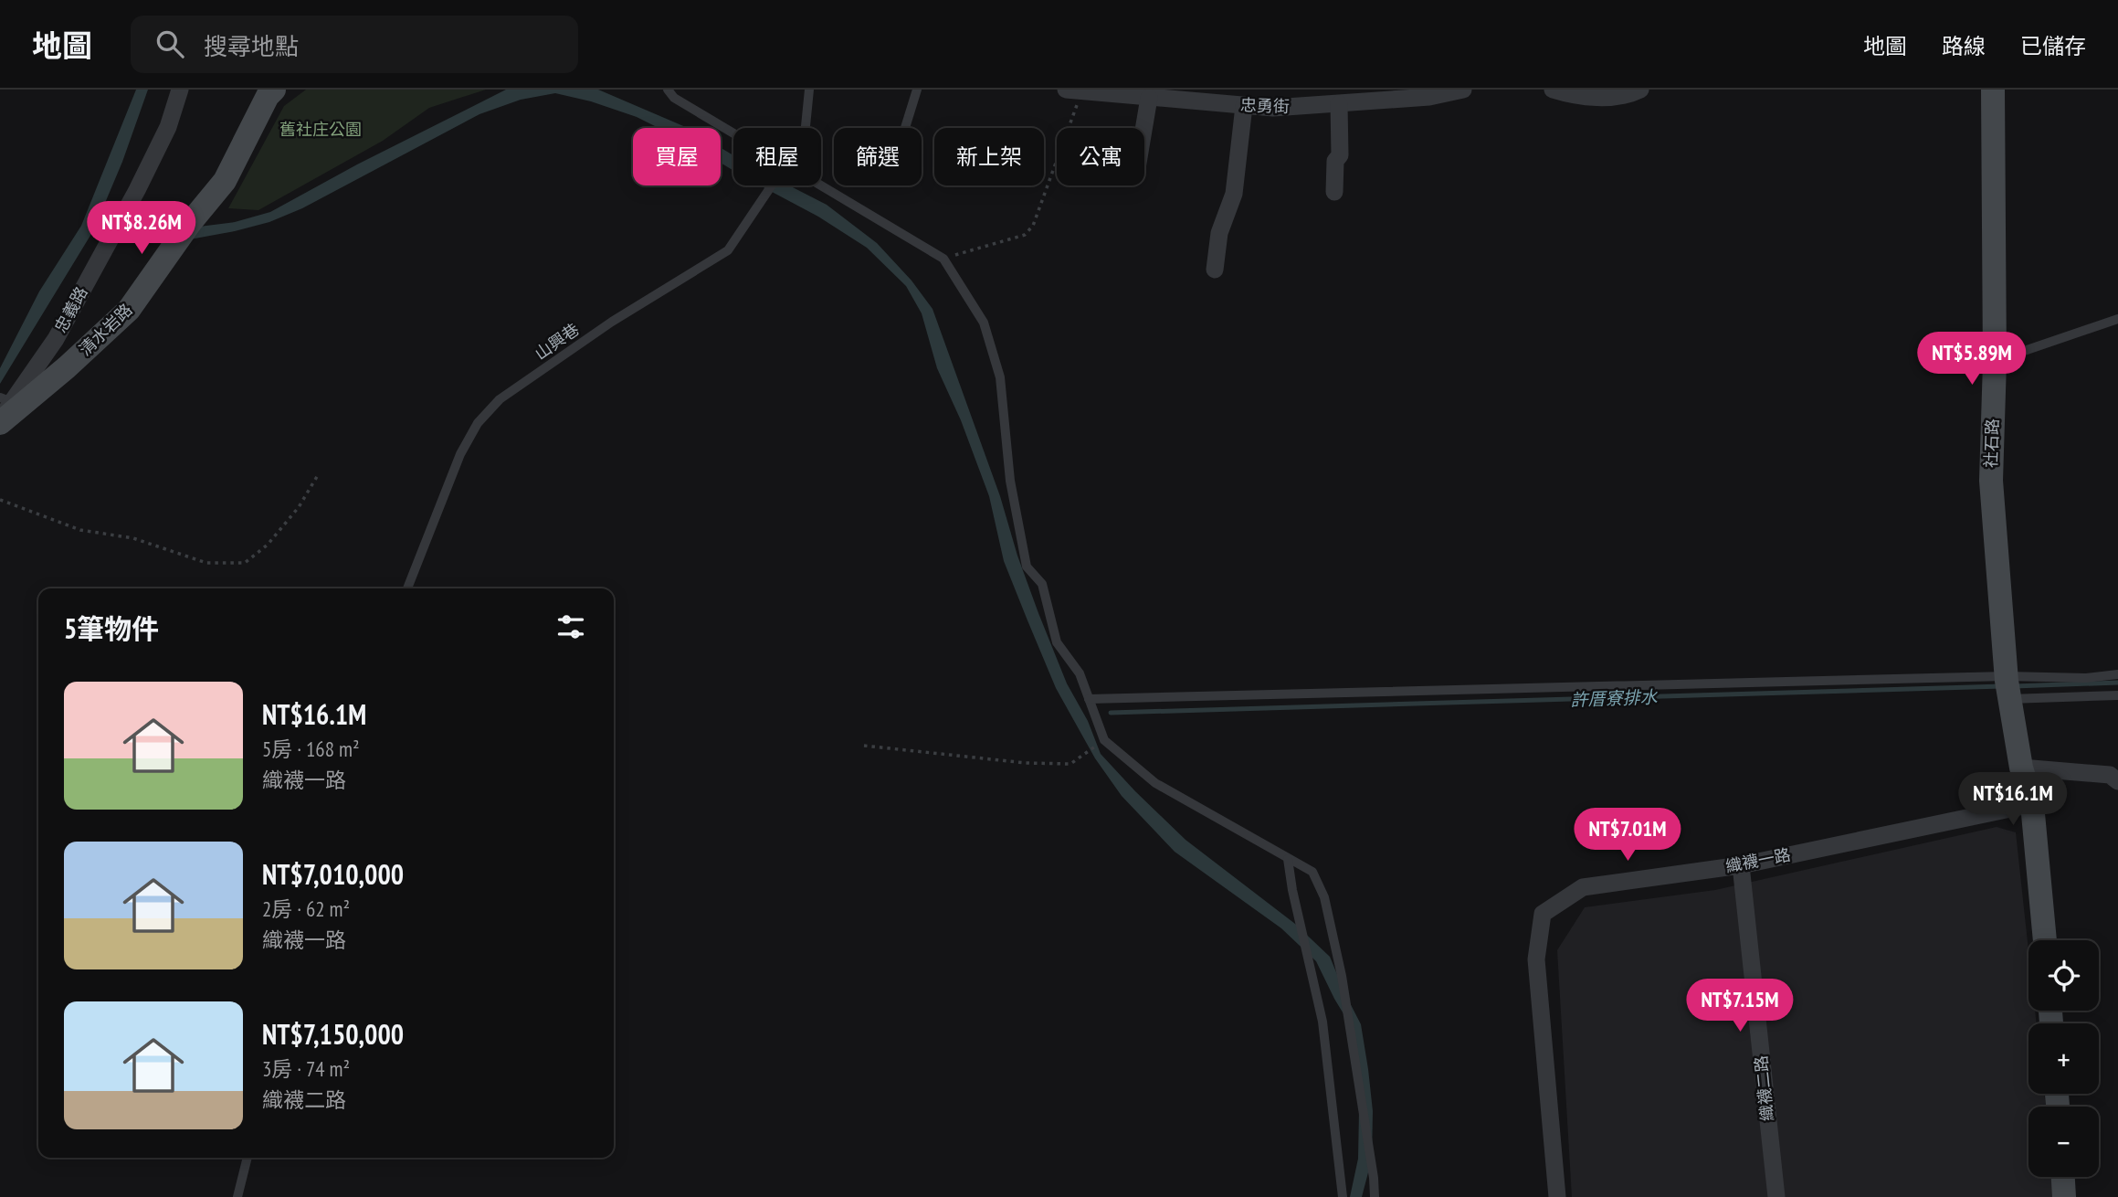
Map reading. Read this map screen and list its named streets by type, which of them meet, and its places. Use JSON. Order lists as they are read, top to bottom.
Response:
{
  "streets": {
    "street": [
      "忠勇街",
      "忠義路",
      "清水岩路",
      "社石路",
      "織襪一路",
      "織襪二路"
    ],
    "lane": ["山興巷"]
  },
  "crossings": [
    ["忠義路", "清水岩路"],
    ["社石路", "織襪一路"],
    ["織襪一路", "織襪二路"]
  ],
  "water": ["許厝寮排水"],
  "parks": ["舊社庄公園"],
  "page": {
    "header": "地圖",
    "search": "搜尋地點",
    "nav": ["地圖", "路線", "已儲存"],
    "chip": [
      "買屋",
      "租屋",
      "篩選",
      "新上架",
      "公寓"
    ],
    "price": [
      "NT$8.26M",
      "NT$5.89M",
      "NT$16.1M",
      "NT$7.01M",
      "NT$7.15M"
    ],
    "heading": "5筆物件",
    "list": [
      {
        "name": "NT$16.1M",
        "note": "5房 · 168 m² · 織襪一路"
      },
      {
        "name": "NT$7,010,000",
        "note": "2房 · 62 m² · 織襪一路"
      },
      {
        "name": "NT$7,150,000",
        "note": "3房 · 74 m² · 織襪二路"
      }
    ],
    "map_buttons": ["+", "−"]
  }
}
